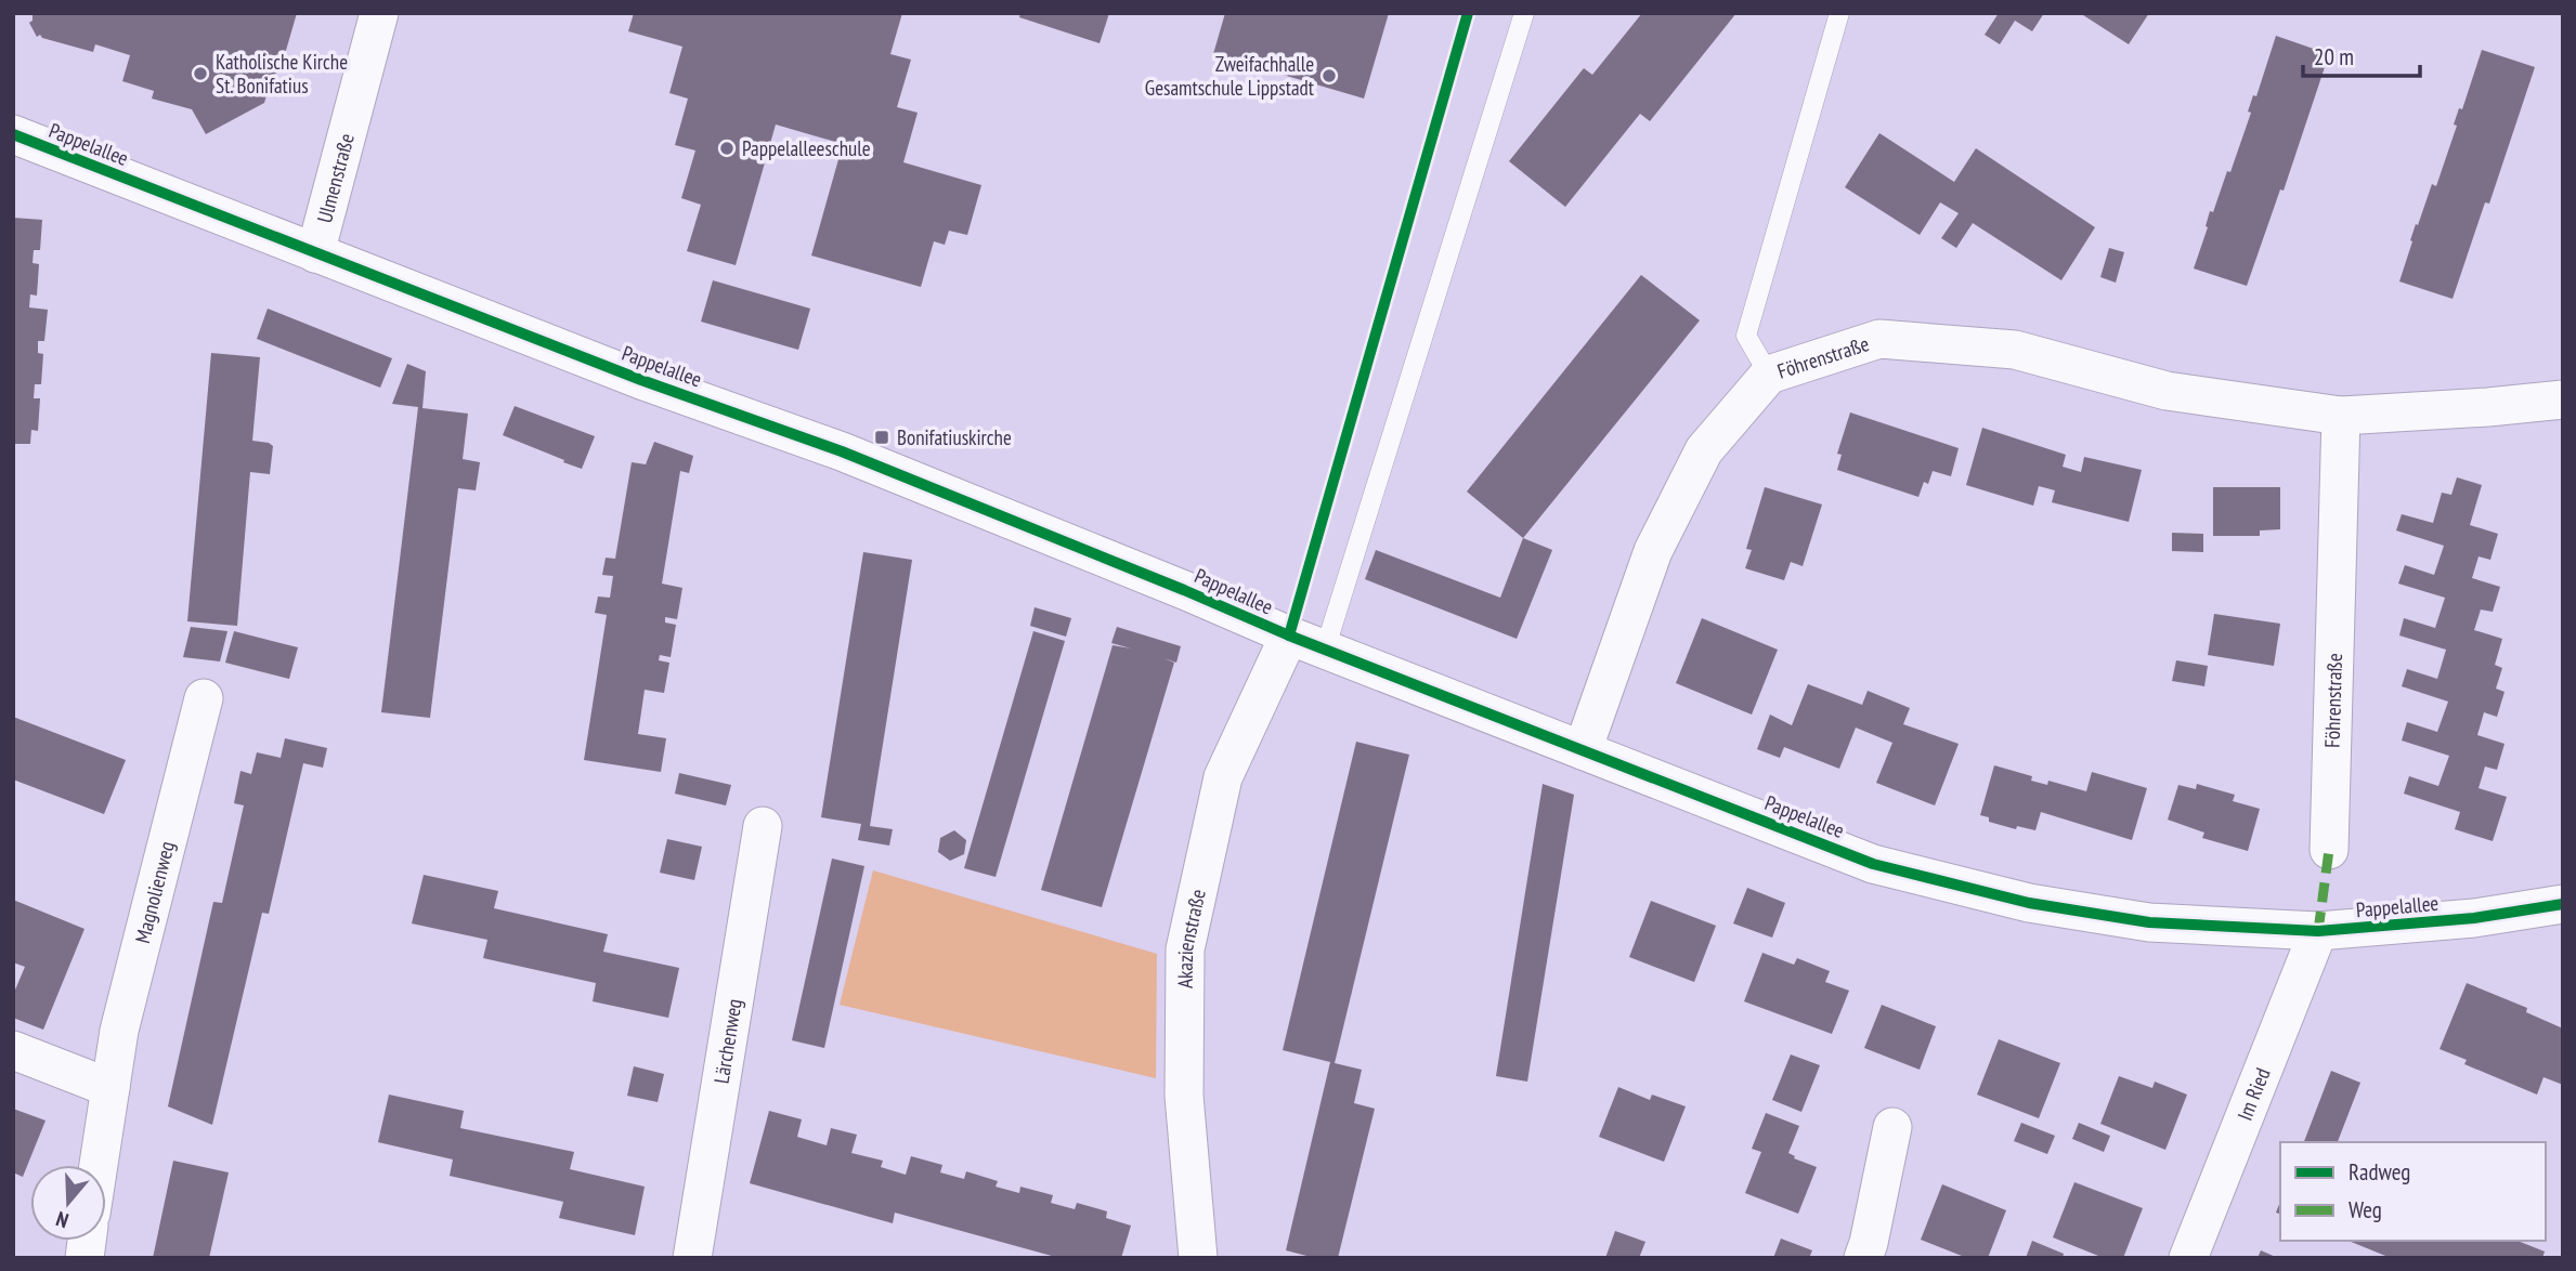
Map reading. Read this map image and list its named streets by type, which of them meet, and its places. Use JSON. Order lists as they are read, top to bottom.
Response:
{
  "streets": {
    "street": [
      "Pappelallee",
      "Ulmenstraße",
      "Föhrenstraße",
      "Magnolienweg",
      "Akazienstraße",
      "Lärchenweg",
      "Im Ried"
    ]
  },
  "crossings": [
    ["Pappelallee", "Ulmenstraße"],
    ["Pappelallee", "Föhrenstraße"],
    ["Pappelallee", "Akazienstraße"],
    ["Pappelallee", "Im Ried"]
  ],
  "places": {
    "other": ["Katholische Kirche St. Bonifatius", "Zweifachhalle Gesamtschule Lippstadt", "Pappelalleeschule"],
    "transit": ["Bonifatiuskirche"]
  },
  "legend": ["Radweg", "Weg"],
  "scale_bar": "20 m",
  "north": "bottom"
}
